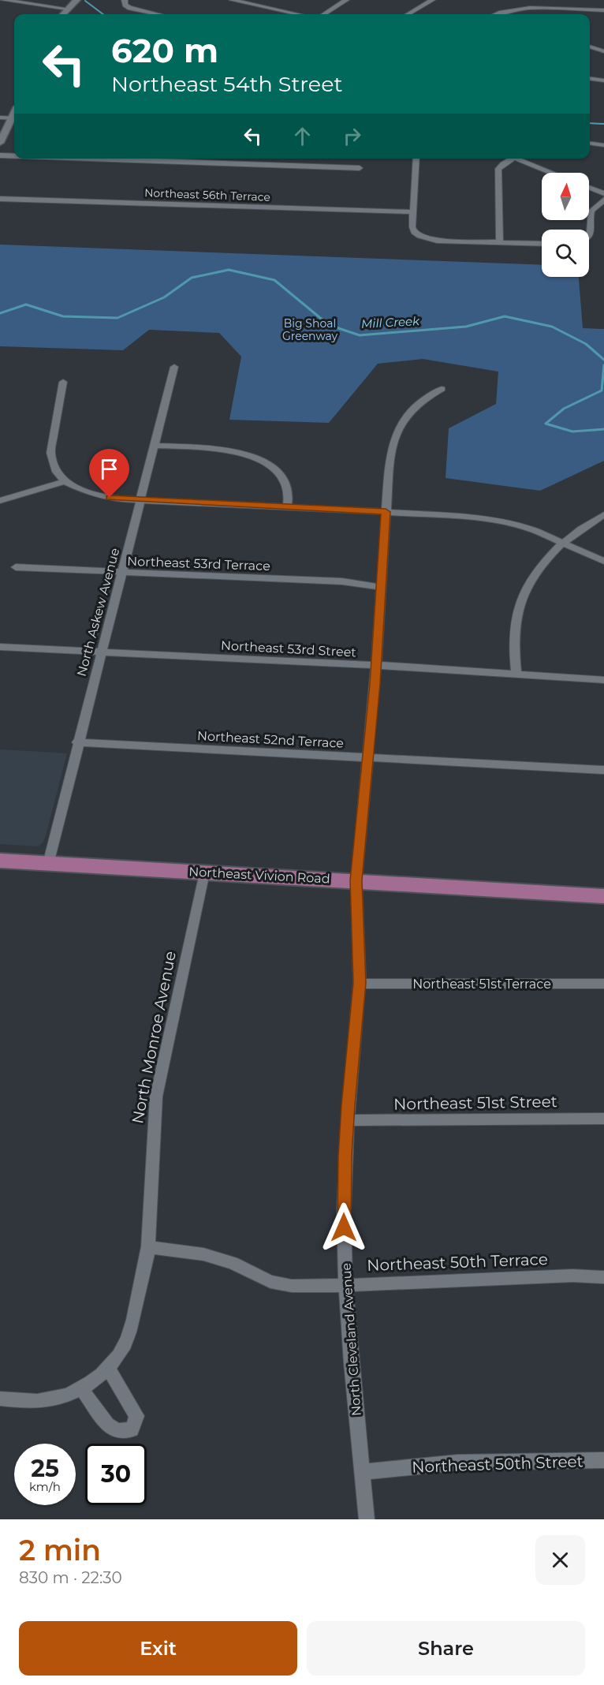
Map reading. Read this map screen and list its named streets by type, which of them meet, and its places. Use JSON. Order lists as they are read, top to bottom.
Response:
{
  "streets": {
    "main road": ["Northeast Vivion Road"],
    "street": [
      "Northeast 56th Terrace",
      "Northeast 53rd Terrace",
      "North Askew Avenue",
      "Northeast 53rd Street",
      "Northeast 52nd Terrace",
      "Northeast 51st Terrace",
      "North Monroe Avenue",
      "Northeast 51st Street",
      "Northeast 50th Terrace",
      "North Cleveland Avenue",
      "Northeast 50th Street"
    ]
  },
  "crossings": [
    ["Northeast 53rd Terrace", "North Askew Avenue"],
    ["Northeast 53rd Terrace", "North Cleveland Avenue"],
    ["North Askew Avenue", "Northeast 53rd Street"],
    ["North Askew Avenue", "Northeast 52nd Terrace"],
    ["North Askew Avenue", "Northeast Vivion Road"],
    ["Northeast 53rd Street", "North Cleveland Avenue"],
    ["Northeast 52nd Terrace", "North Cleveland Avenue"],
    ["Northeast Vivion Road", "North Monroe Avenue"],
    ["Northeast Vivion Road", "North Cleveland Avenue"],
    ["Northeast 51st Terrace", "North Cleveland Avenue"],
    ["North Monroe Avenue", "Northeast 50th Terrace"],
    ["Northeast 51st Street", "North Cleveland Avenue"],
    ["Northeast 50th Terrace", "North Cleveland Avenue"],
    ["North Cleveland Avenue", "Northeast 50th Street"]
  ],
  "water": ["Mill Creek"],
  "parks": ["Big Shoal Greenway"],
  "north": "top",
  "page": {
    "turn": ["620 m", "Northeast 54th Street"],
    "speed": "25 km/h",
    "limit": "30",
    "heading": ["2 min", "830 m · 22:30"],
    "buttons": ["Exit", "Share"]
  }
}
